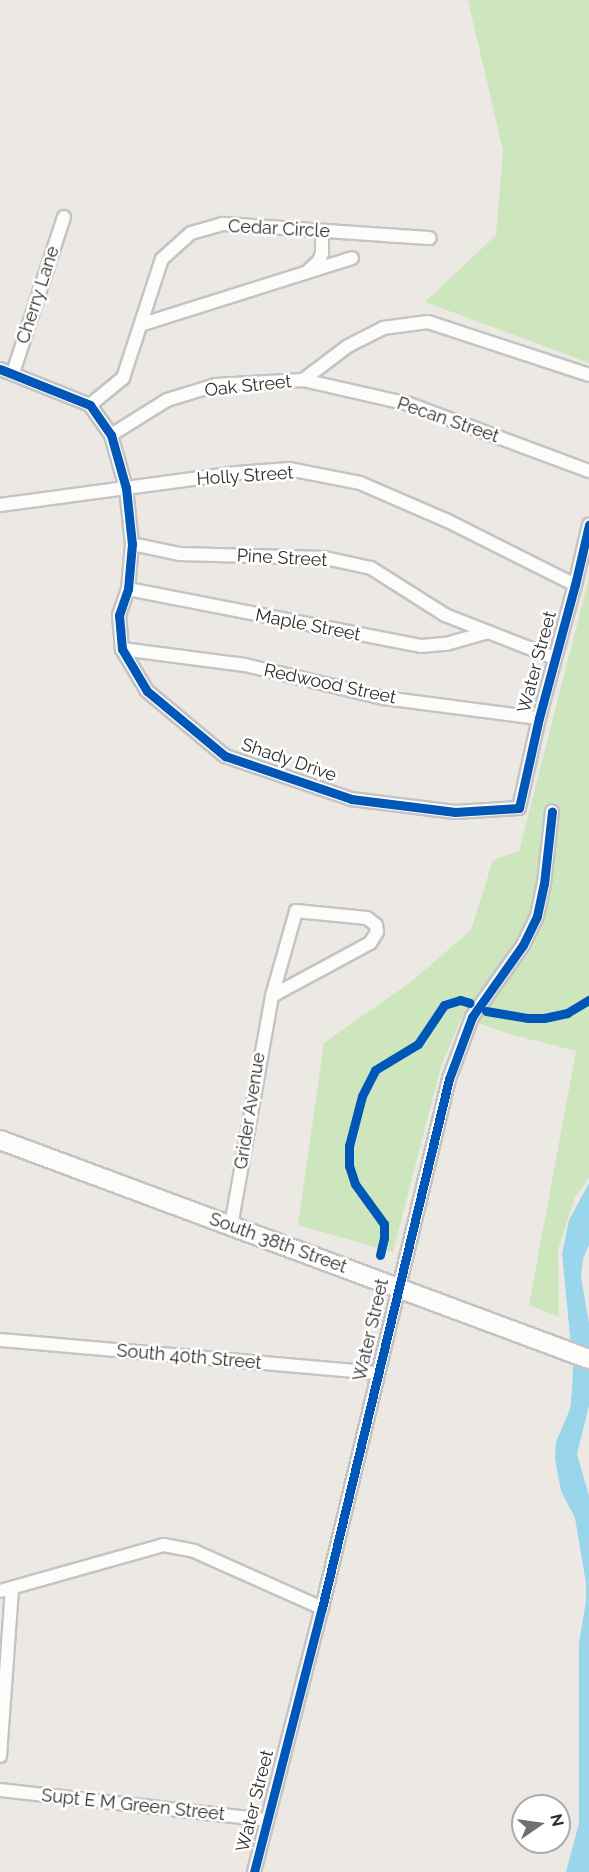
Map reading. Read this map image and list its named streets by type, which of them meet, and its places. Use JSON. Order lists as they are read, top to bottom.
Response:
{
  "streets": {
    "main road": ["South 38th Street"],
    "street": [
      "Cedar Circle",
      "Cherry Lane",
      "Oak Street",
      "Pecan Street",
      "Holly Street",
      "Pine Street",
      "Maple Street",
      "Water Street",
      "Redwood Street",
      "Shady Drive",
      "Grider Avenue",
      "South 40th Street",
      "Supt E M Green Street"
    ]
  },
  "crossings": [
    ["Cedar Circle", "Shady Drive"],
    ["Oak Street", "Pecan Street"],
    ["Oak Street", "Shady Drive"],
    ["Holly Street", "Water Street"],
    ["Holly Street", "Shady Drive"],
    ["Pine Street", "Maple Street"],
    ["Pine Street", "Water Street"],
    ["Pine Street", "Shady Drive"],
    ["Maple Street", "Shady Drive"],
    ["Water Street", "Redwood Street"],
    ["Water Street", "Shady Drive"],
    ["Water Street", "South 38th Street"],
    ["Water Street", "South 40th Street"],
    ["Water Street", "Supt E M Green Street"],
    ["Redwood Street", "Shady Drive"],
    ["Grider Avenue", "South 38th Street"]
  ],
  "north": "right"
}
